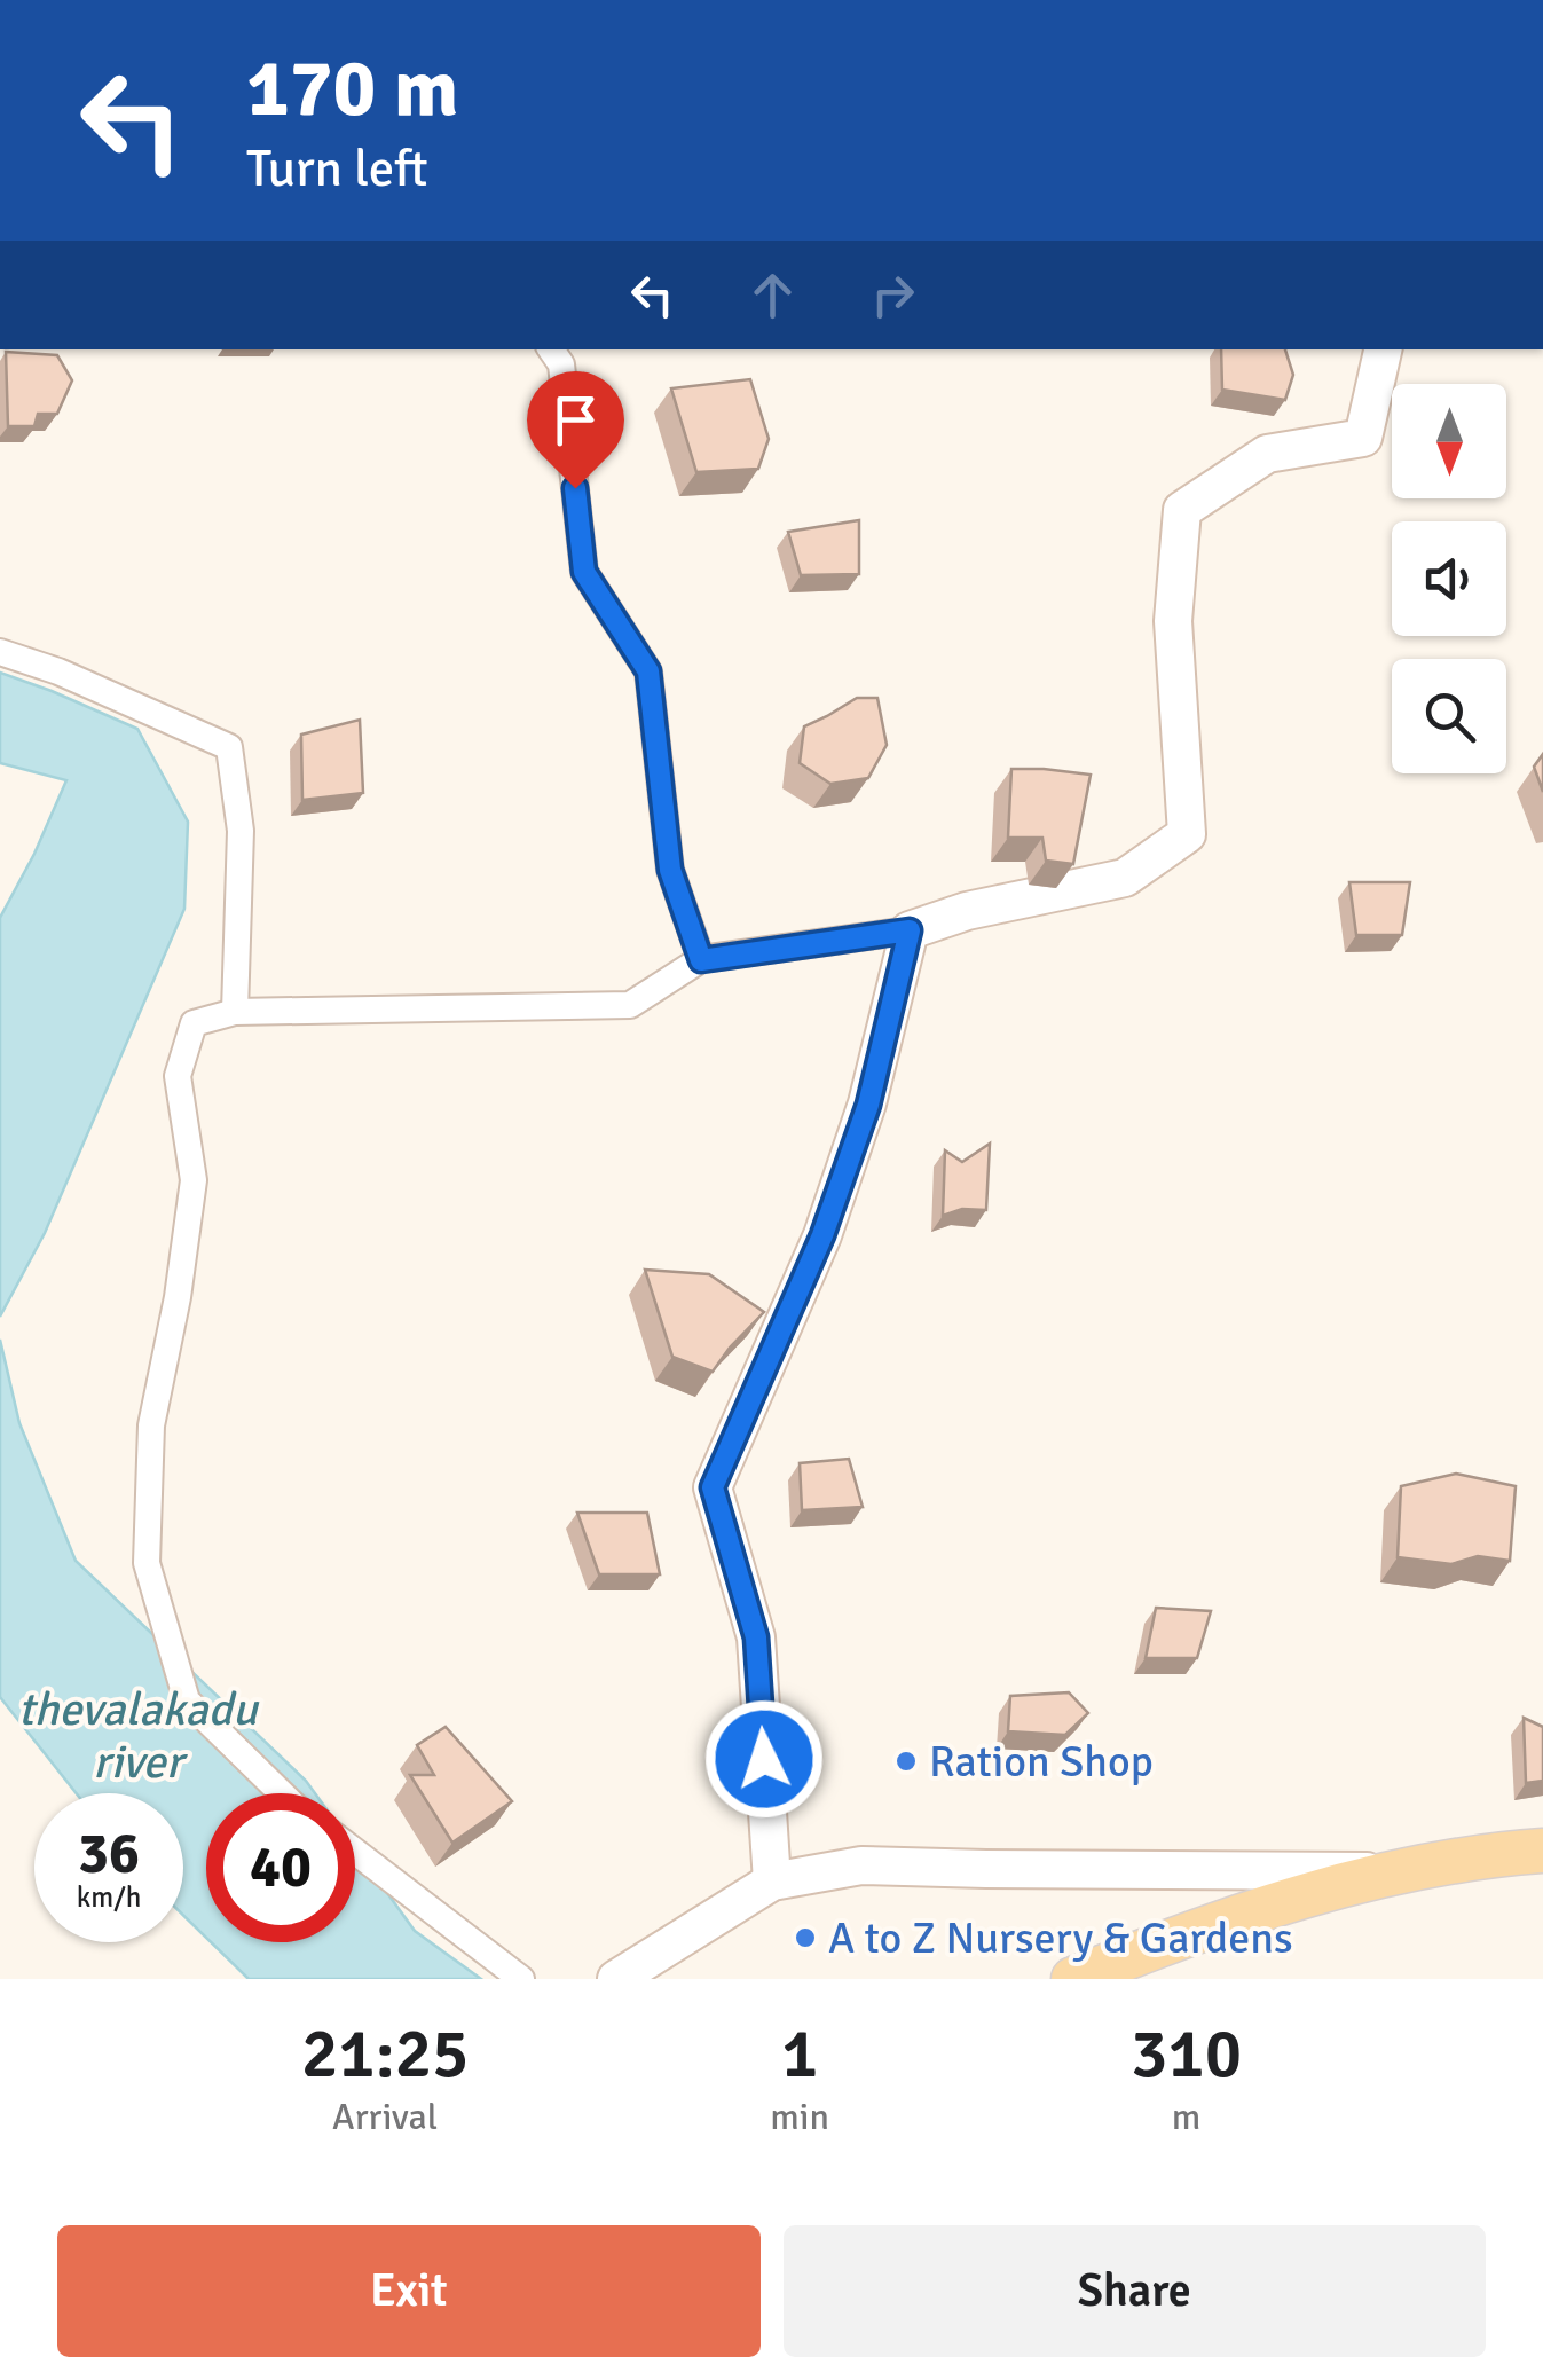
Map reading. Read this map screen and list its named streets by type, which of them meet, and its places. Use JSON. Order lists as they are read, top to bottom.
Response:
{
  "water": ["thevalakadu river"],
  "places": ["Ration Shop", "A to Z Nursery & Gardens"],
  "north": "bottom",
  "page": {
    "turn": ["170 m", "Turn left"],
    "speed": "36 km/h",
    "limit": "40",
    "eta": [
      "21:25",
      "Arrival",
      "1",
      "min",
      "310",
      "m"
    ],
    "buttons": ["Exit", "Share"]
  }
}
